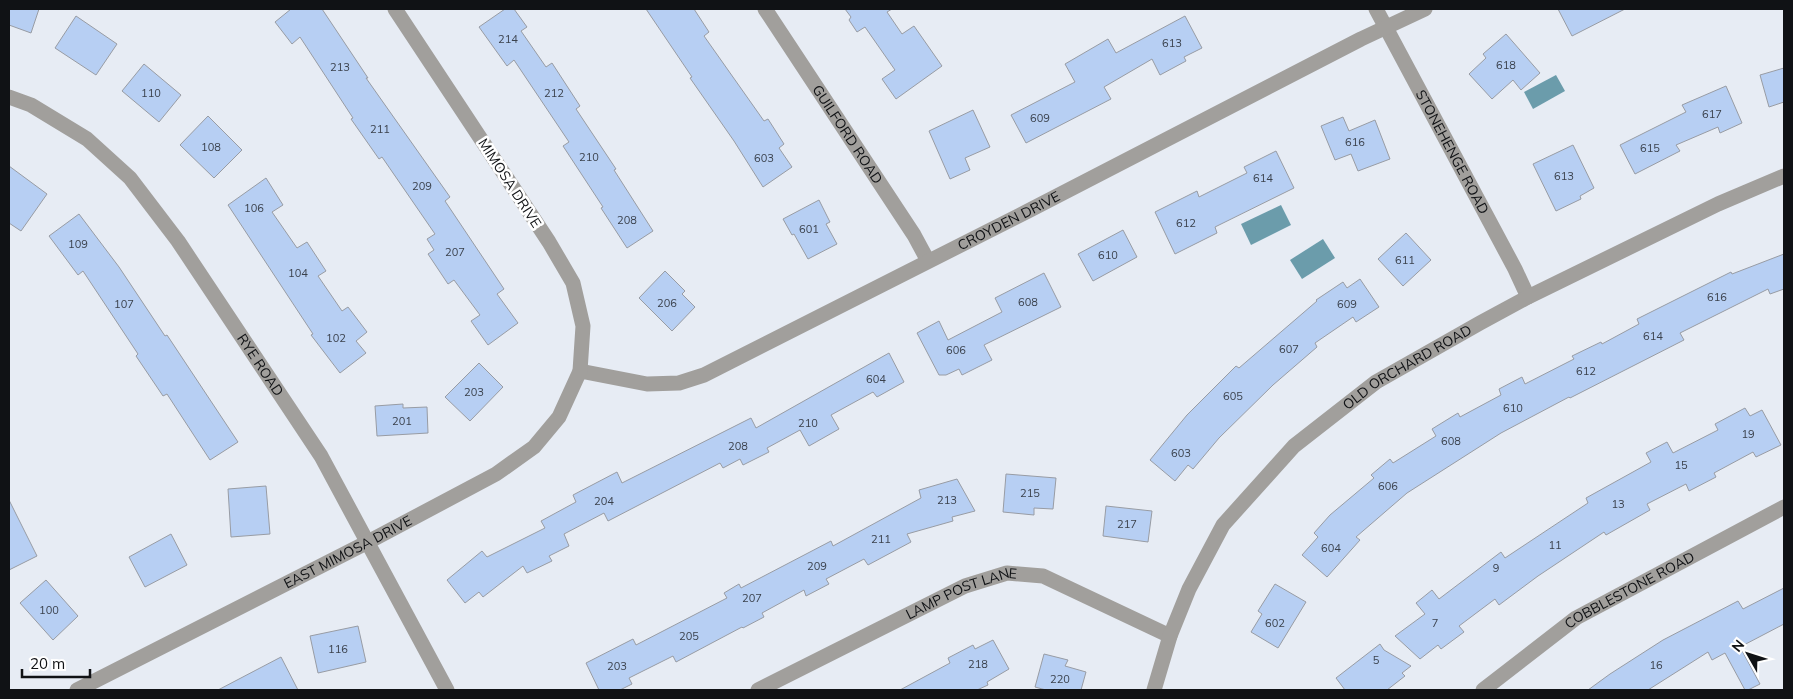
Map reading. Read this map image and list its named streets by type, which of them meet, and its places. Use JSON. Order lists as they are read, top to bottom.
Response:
{
  "streets": {
    "street": [
      "GUILFORD ROAD",
      "STONEHENGE ROAD",
      "MIMOSA DRIVE",
      "CROYDEN DRIVE",
      "RYE ROAD",
      "OLD ORCHARD ROAD",
      "EAST MIMOSA DRIVE",
      "COBBLESTONE ROAD",
      "LAMP POST LANE"
    ]
  },
  "crossings": [
    ["GUILFORD ROAD", "CROYDEN DRIVE"],
    ["STONEHENGE ROAD", "CROYDEN DRIVE"],
    ["STONEHENGE ROAD", "OLD ORCHARD ROAD"],
    ["MIMOSA DRIVE", "CROYDEN DRIVE"],
    ["MIMOSA DRIVE", "EAST MIMOSA DRIVE"],
    ["CROYDEN DRIVE", "EAST MIMOSA DRIVE"],
    ["RYE ROAD", "EAST MIMOSA DRIVE"],
    ["OLD ORCHARD ROAD", "LAMP POST LANE"]
  ],
  "house_numbers": [
    "214",
    "613",
    "618",
    "213",
    "110",
    "212",
    "617",
    "609",
    "211",
    "616",
    "108",
    "615",
    "210",
    "603",
    "613",
    "614",
    "209",
    "106",
    "208",
    "612",
    "601",
    "109",
    "207",
    "610",
    "611",
    "104",
    "616",
    "608",
    "206",
    "107",
    "609",
    "614",
    "102",
    "607",
    "606",
    "612",
    "604",
    "203",
    "605",
    "610",
    "201",
    "210",
    "19",
    "608",
    "208",
    "603",
    "15",
    "606",
    "215",
    "213",
    "204",
    "13",
    "217",
    "211",
    "11",
    "604",
    "209",
    "9",
    "207",
    "100",
    "602",
    "7",
    "205",
    "116",
    "5",
    "218",
    "16",
    "203",
    "220"
  ],
  "scale_bar": "20 m",
  "north": "top left"
}
